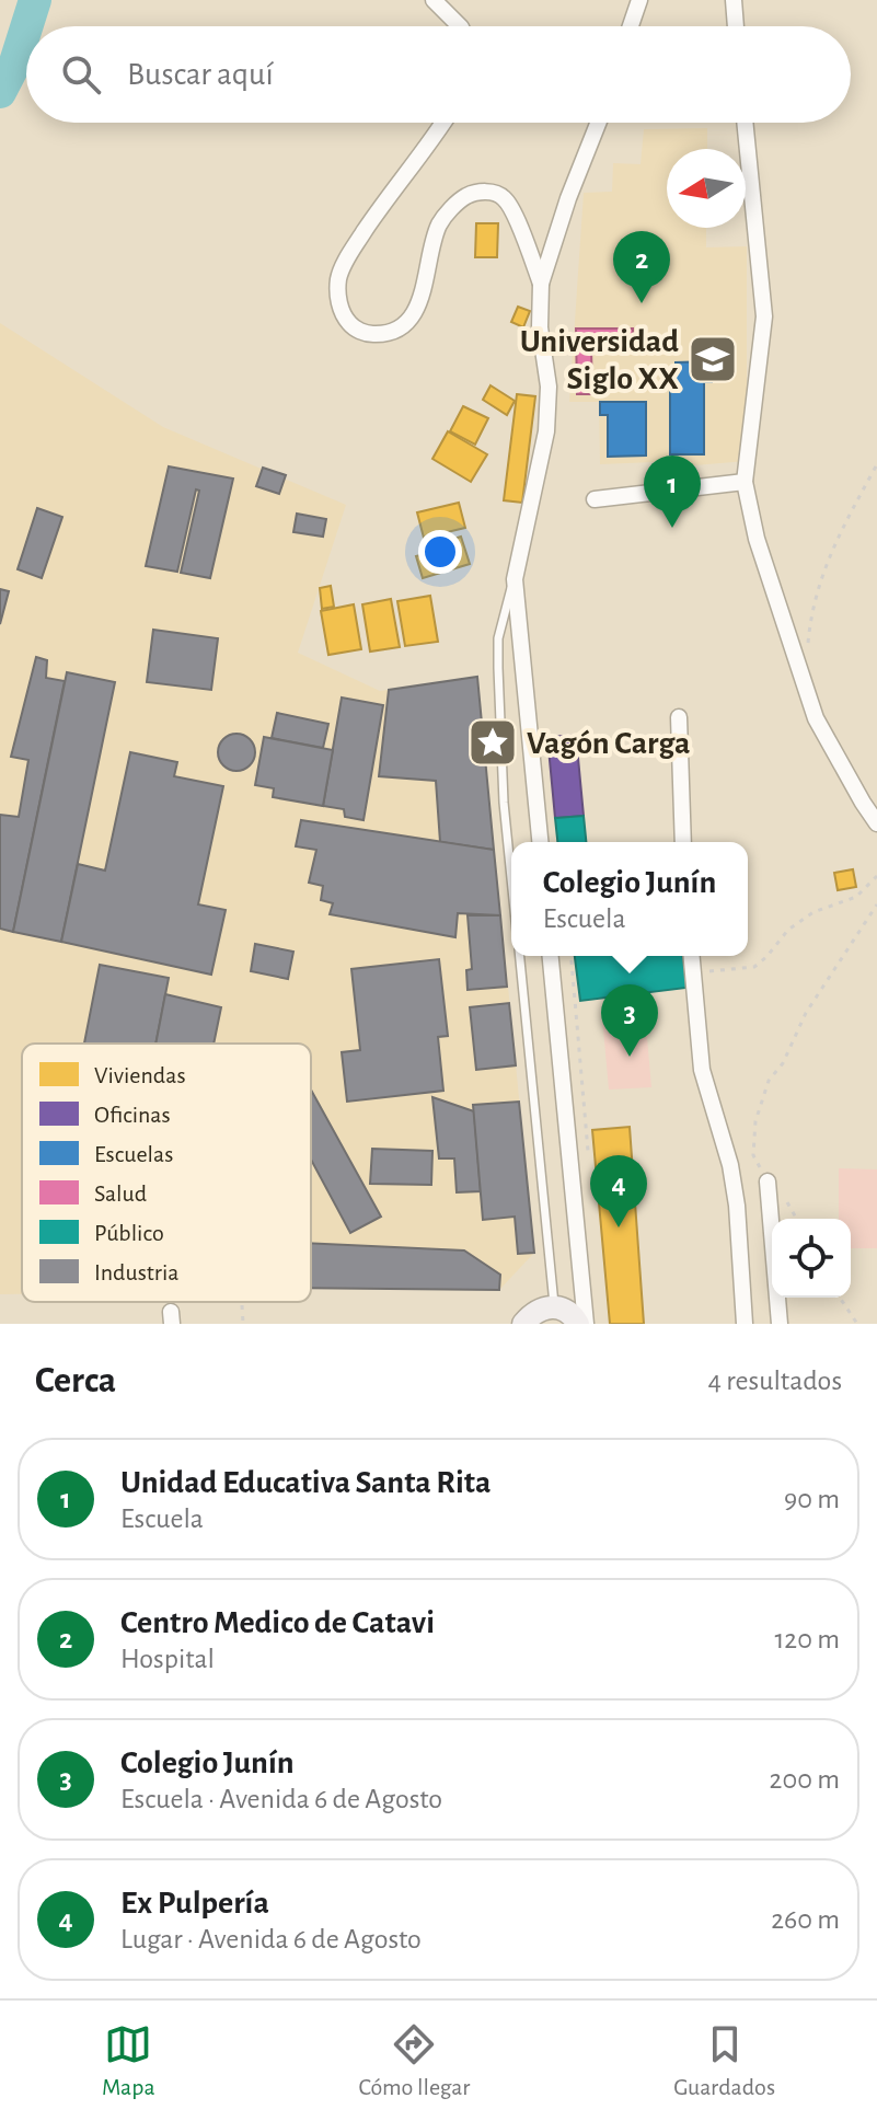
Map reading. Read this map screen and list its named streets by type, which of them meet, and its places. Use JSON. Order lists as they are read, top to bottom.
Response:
{
  "places": {
    "school or university": ["Universidad Siglo XX"],
    "place": ["Vagón Carga"]
  },
  "legend": [
    "Viviendas",
    "Oficinas",
    "Escuelas",
    "Salud",
    "Público",
    "Industria"
  ],
  "north": "left",
  "page": {
    "search": "Buscar aquí",
    "pins": [
      "2",
      "1",
      "3",
      "4"
    ],
    "popup": ["Colegio Junín", "Escuela"],
    "heading": ["Cerca", "4 resultados"],
    "list": [
      {
        "mark": "1",
        "name": "Unidad Educativa Santa Rita",
        "note": "Escuela",
        "value": "90 m"
      },
      {
        "mark": "2",
        "name": "Centro Medico de Catavi",
        "note": "Hospital",
        "value": "120 m"
      },
      {
        "mark": "3",
        "name": "Colegio Junín",
        "note": "Escuela · Avenida 6 de Agosto",
        "value": "200 m"
      },
      {
        "mark": "4",
        "name": "Ex Pulpería",
        "note": "Lugar · Avenida 6 de Agosto",
        "value": "260 m"
      }
    ],
    "nav": ["Mapa", "Cómo llegar", "Guardados"]
  }
}
